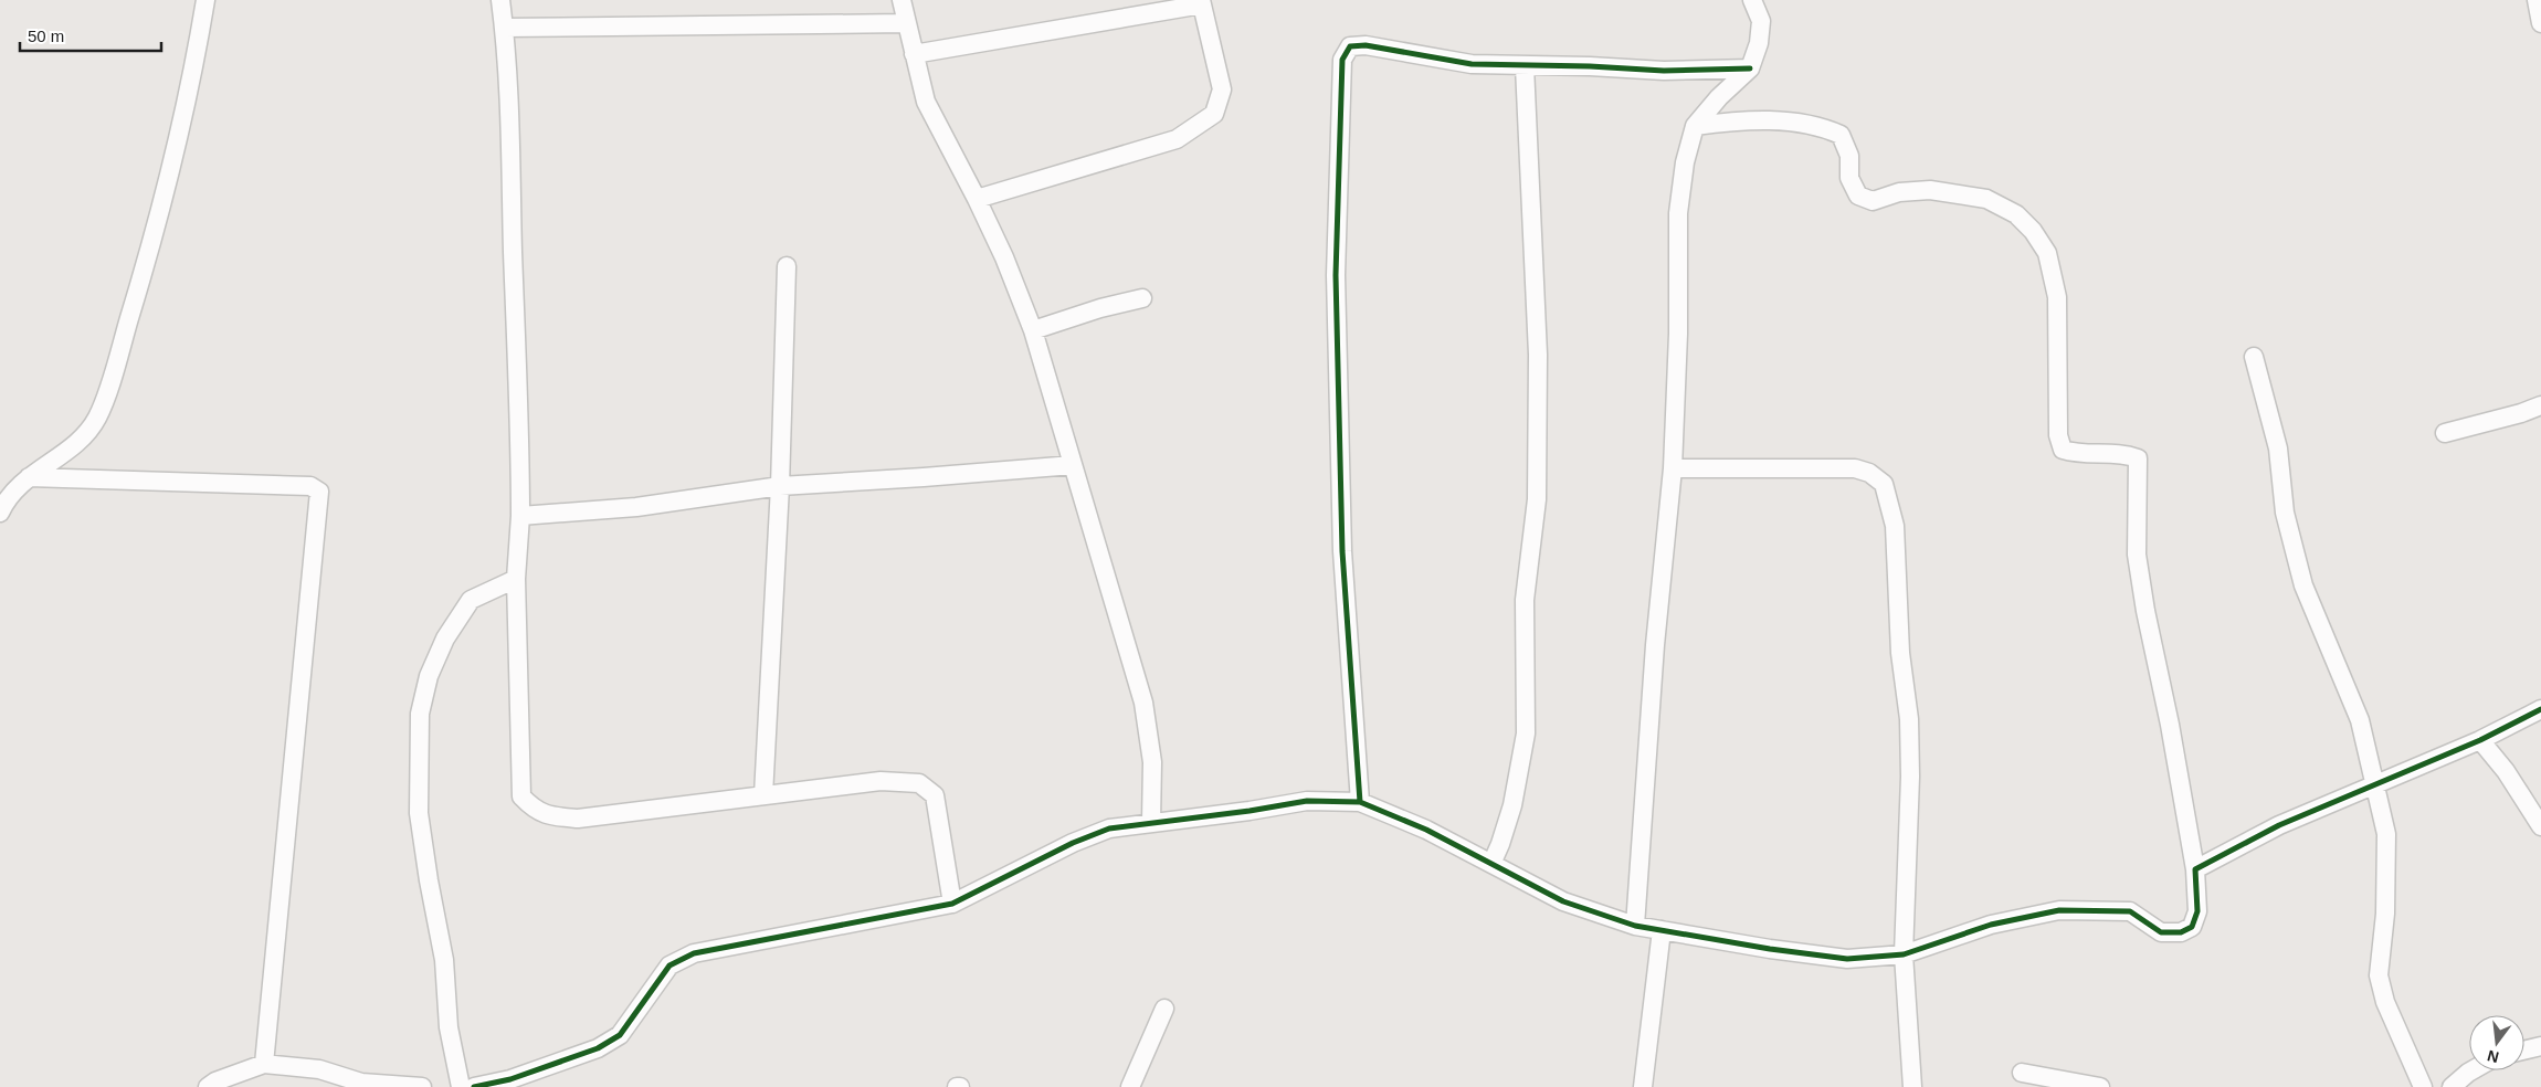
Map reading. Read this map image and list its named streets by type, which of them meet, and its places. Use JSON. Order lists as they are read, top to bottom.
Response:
{
  "scale_bar": "50 m",
  "north": "bottom"
}
